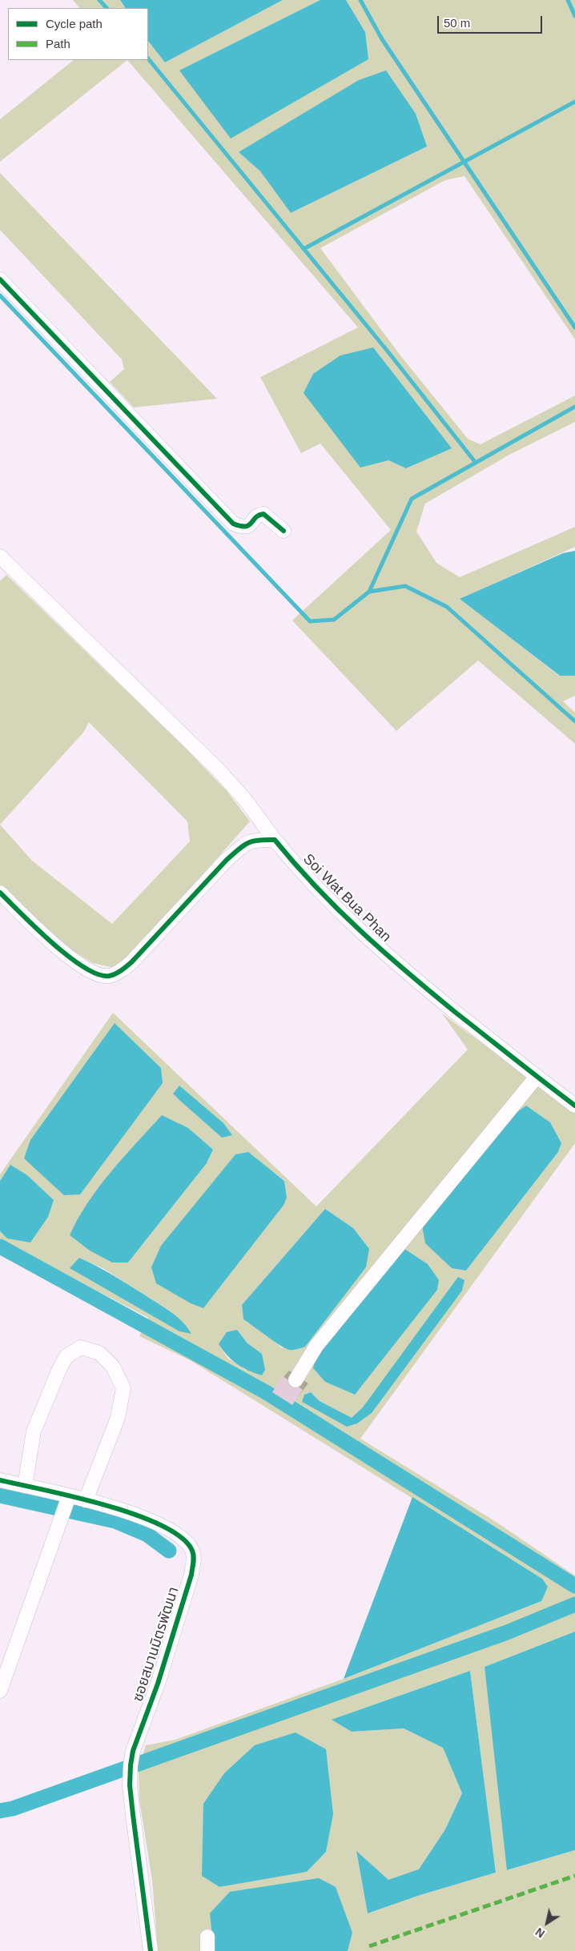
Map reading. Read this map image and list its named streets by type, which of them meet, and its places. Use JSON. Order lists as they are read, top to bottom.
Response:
{
  "streets": {
    "street": ["Soi Wat Bua Phan", "ซอยสมานมิตรพัฒนา"]
  },
  "legend": ["Cycle path", "Path"],
  "scale_bar": "50 m",
  "north": "bottom left"
}
